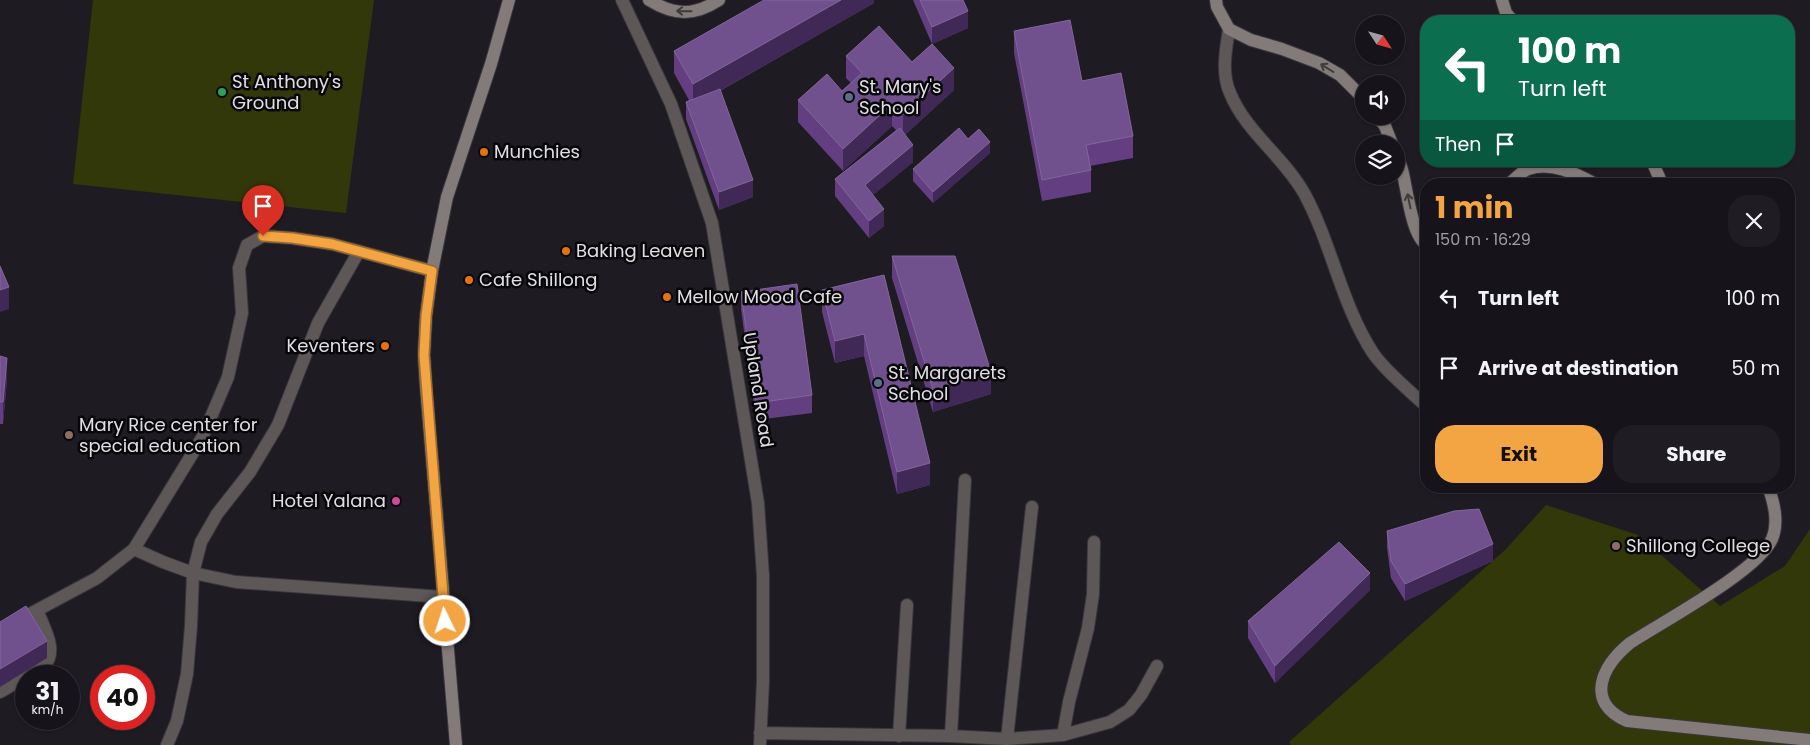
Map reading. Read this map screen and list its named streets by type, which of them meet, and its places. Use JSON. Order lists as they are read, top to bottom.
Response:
{
  "streets": {
    "street": ["Upland Road"]
  },
  "places": [
    "St Anthony's Ground",
    "St. Mary's School",
    "Munchies",
    "Baking Leaven",
    "Cafe Shillong",
    "Mellow Mood Cafe",
    "Keventers",
    "St. Margarets School",
    "Mary Rice center for special education",
    "Hotel Yalana",
    "Shillong College"
  ],
  "north": "bottom right",
  "page": {
    "turn": ["100 m", "Turn left"],
    "then": "Then",
    "heading": ["1 min", "150 m · 16:29"],
    "list": [
      {
        "name": "Turn left",
        "value": "100 m"
      },
      {
        "name": "Arrive at destination",
        "value": "50 m"
      }
    ],
    "buttons": ["Exit", "Share"],
    "speed": "31 km/h",
    "limit": "40"
  }
}
